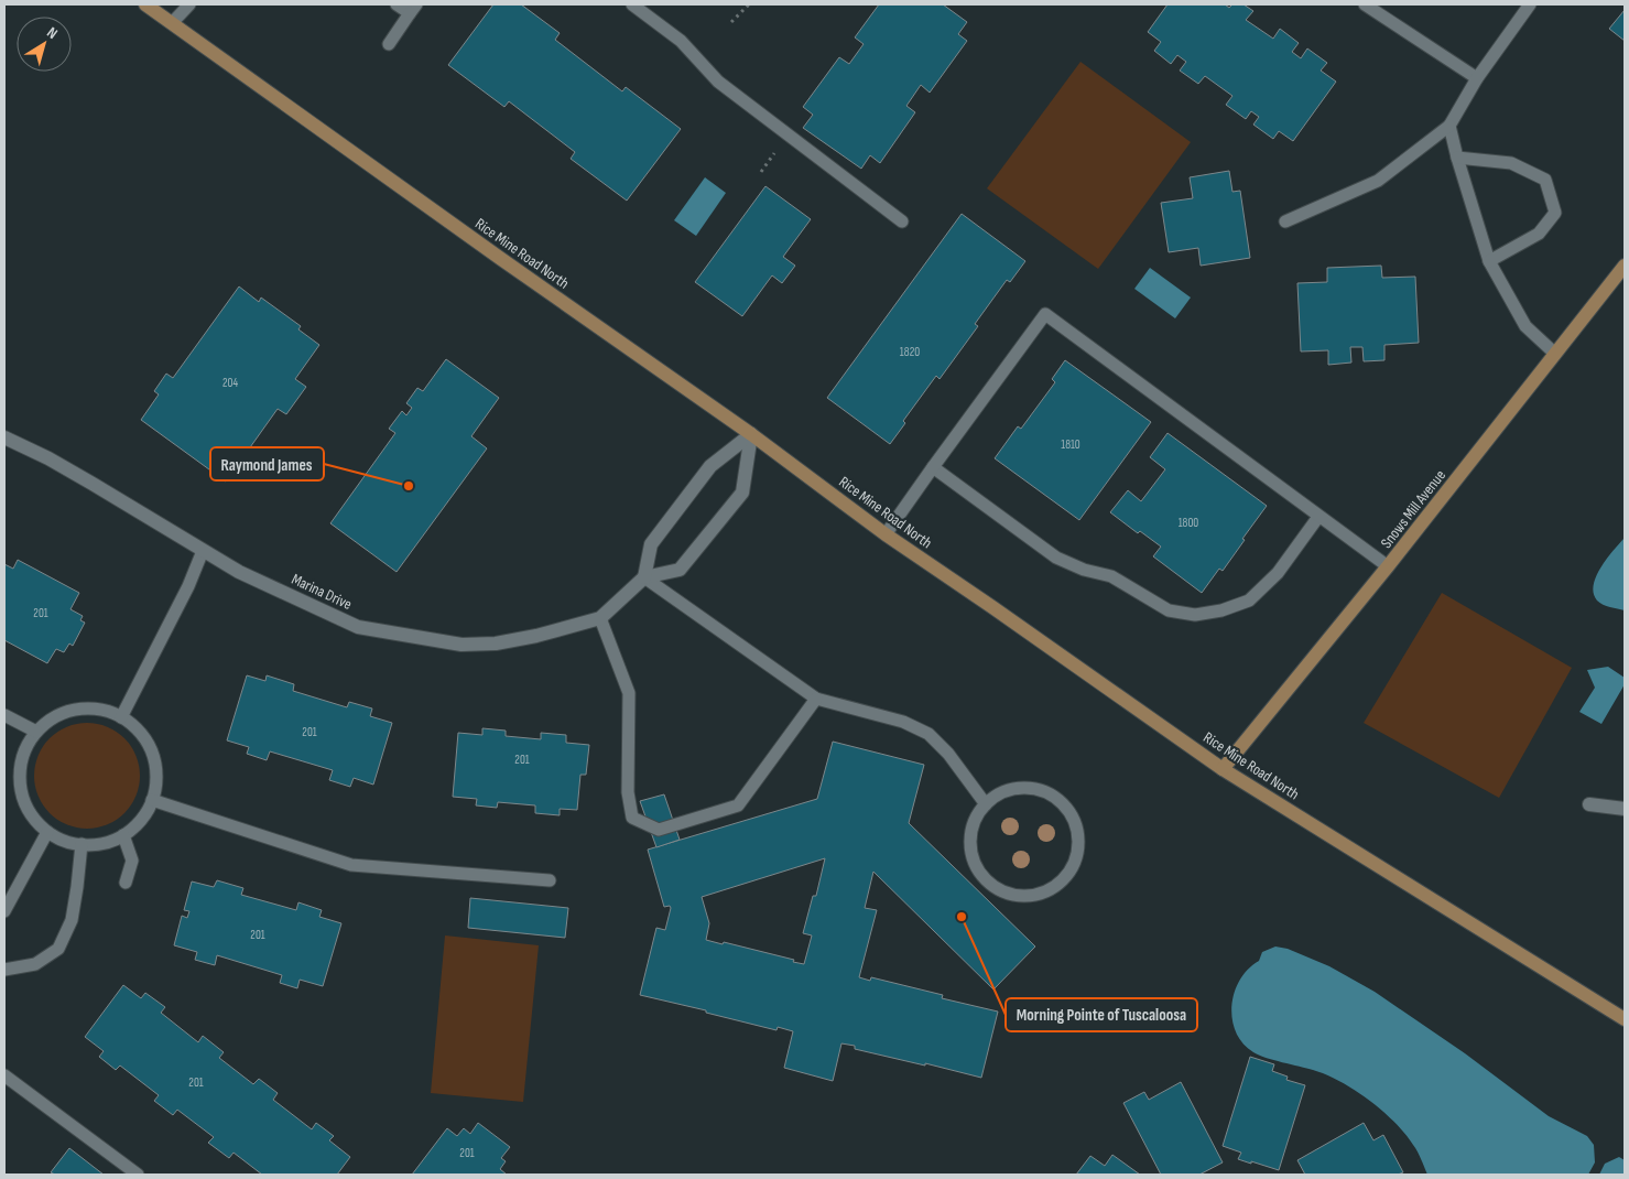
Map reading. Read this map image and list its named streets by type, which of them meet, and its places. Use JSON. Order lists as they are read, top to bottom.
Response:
{
  "streets": {
    "main road": ["Rice Mine Road North", "Snows Mill Avenue"],
    "street": ["Marina Drive"]
  },
  "crossings": [
    ["Rice Mine Road North", "Snows Mill Avenue"]
  ],
  "places": ["Raymond James", "Morning Pointe of Tuscaloosa"],
  "house_numbers": [
    "1820",
    "204",
    "1810",
    "1800",
    "201",
    "201",
    "201",
    "201",
    "201",
    "201"
  ],
  "north": "top right"
}
